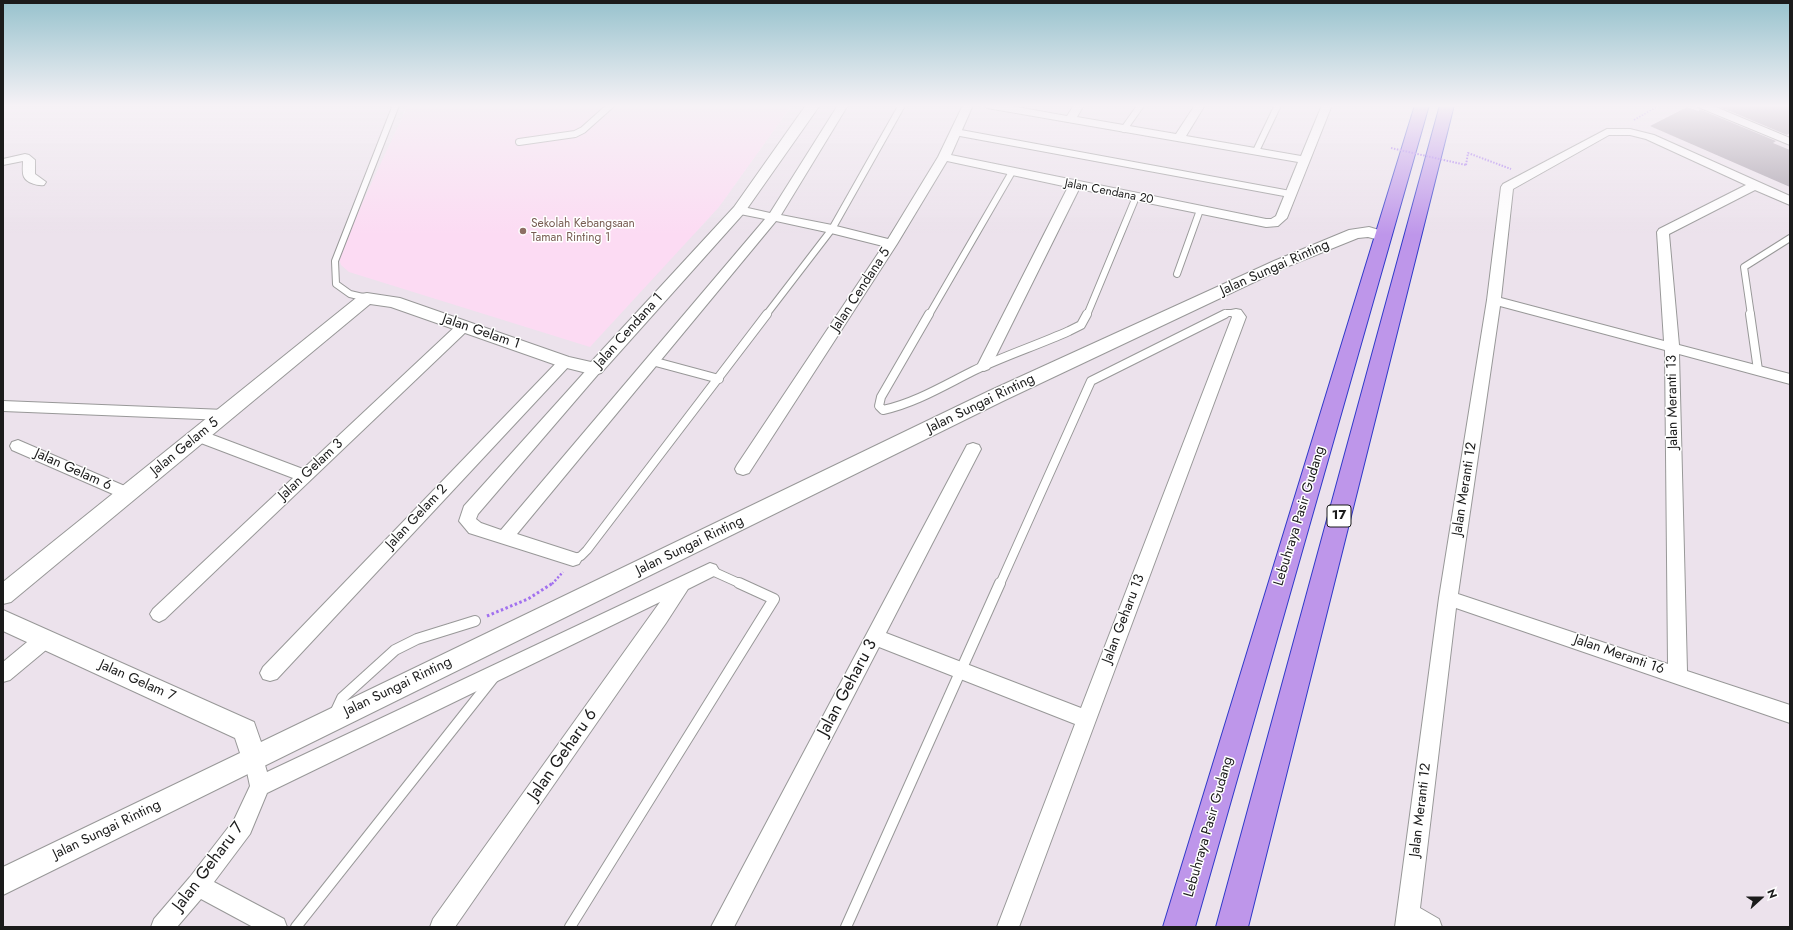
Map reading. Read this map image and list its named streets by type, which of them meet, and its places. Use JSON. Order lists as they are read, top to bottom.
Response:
{
  "streets": {
    "highway": ["Lebuhraya Pasir Gudang", "17"],
    "street": [
      "Jalan Cendana 20",
      "Jalan Sungai Rinting",
      "Jalan Cendana 5",
      "Jalan Cendana 1",
      "Jalan Gelam 1",
      "Jalan Meranti 13",
      "Jalan Gelam 5",
      "Jalan Gelam 6",
      "Jalan Gelam 3",
      "Jalan Meranti 12",
      "Jalan Gelam 2",
      "Jalan Geharu 13",
      "Jalan Meranti 16",
      "Jalan Gelam 7",
      "Jalan Geharu 3",
      "Jalan Geharu 6",
      "Jalan Geharu 7"
    ]
  },
  "crossings": [
    ["Jalan Cendana 20", "Jalan Cendana 5"],
    ["Jalan Sungai Rinting", "Lebuhraya Pasir Gudang"],
    ["Jalan Sungai Rinting", "Jalan Gelam 7"],
    ["Jalan Cendana 1", "Jalan Gelam 1"],
    ["Jalan Gelam 1", "Jalan Gelam 5"],
    ["Jalan Gelam 1", "Jalan Gelam 3"],
    ["Jalan Gelam 1", "Jalan Gelam 2"],
    ["Jalan Meranti 13", "Jalan Meranti 12"],
    ["Jalan Meranti 13", "Jalan Meranti 16"],
    ["Jalan Gelam 5", "Jalan Gelam 6"],
    ["Jalan Meranti 12", "Jalan Meranti 16"]
  ],
  "places": ["Sekolah Kebangsaan Taman Rinting 1"],
  "north": "right"
}
